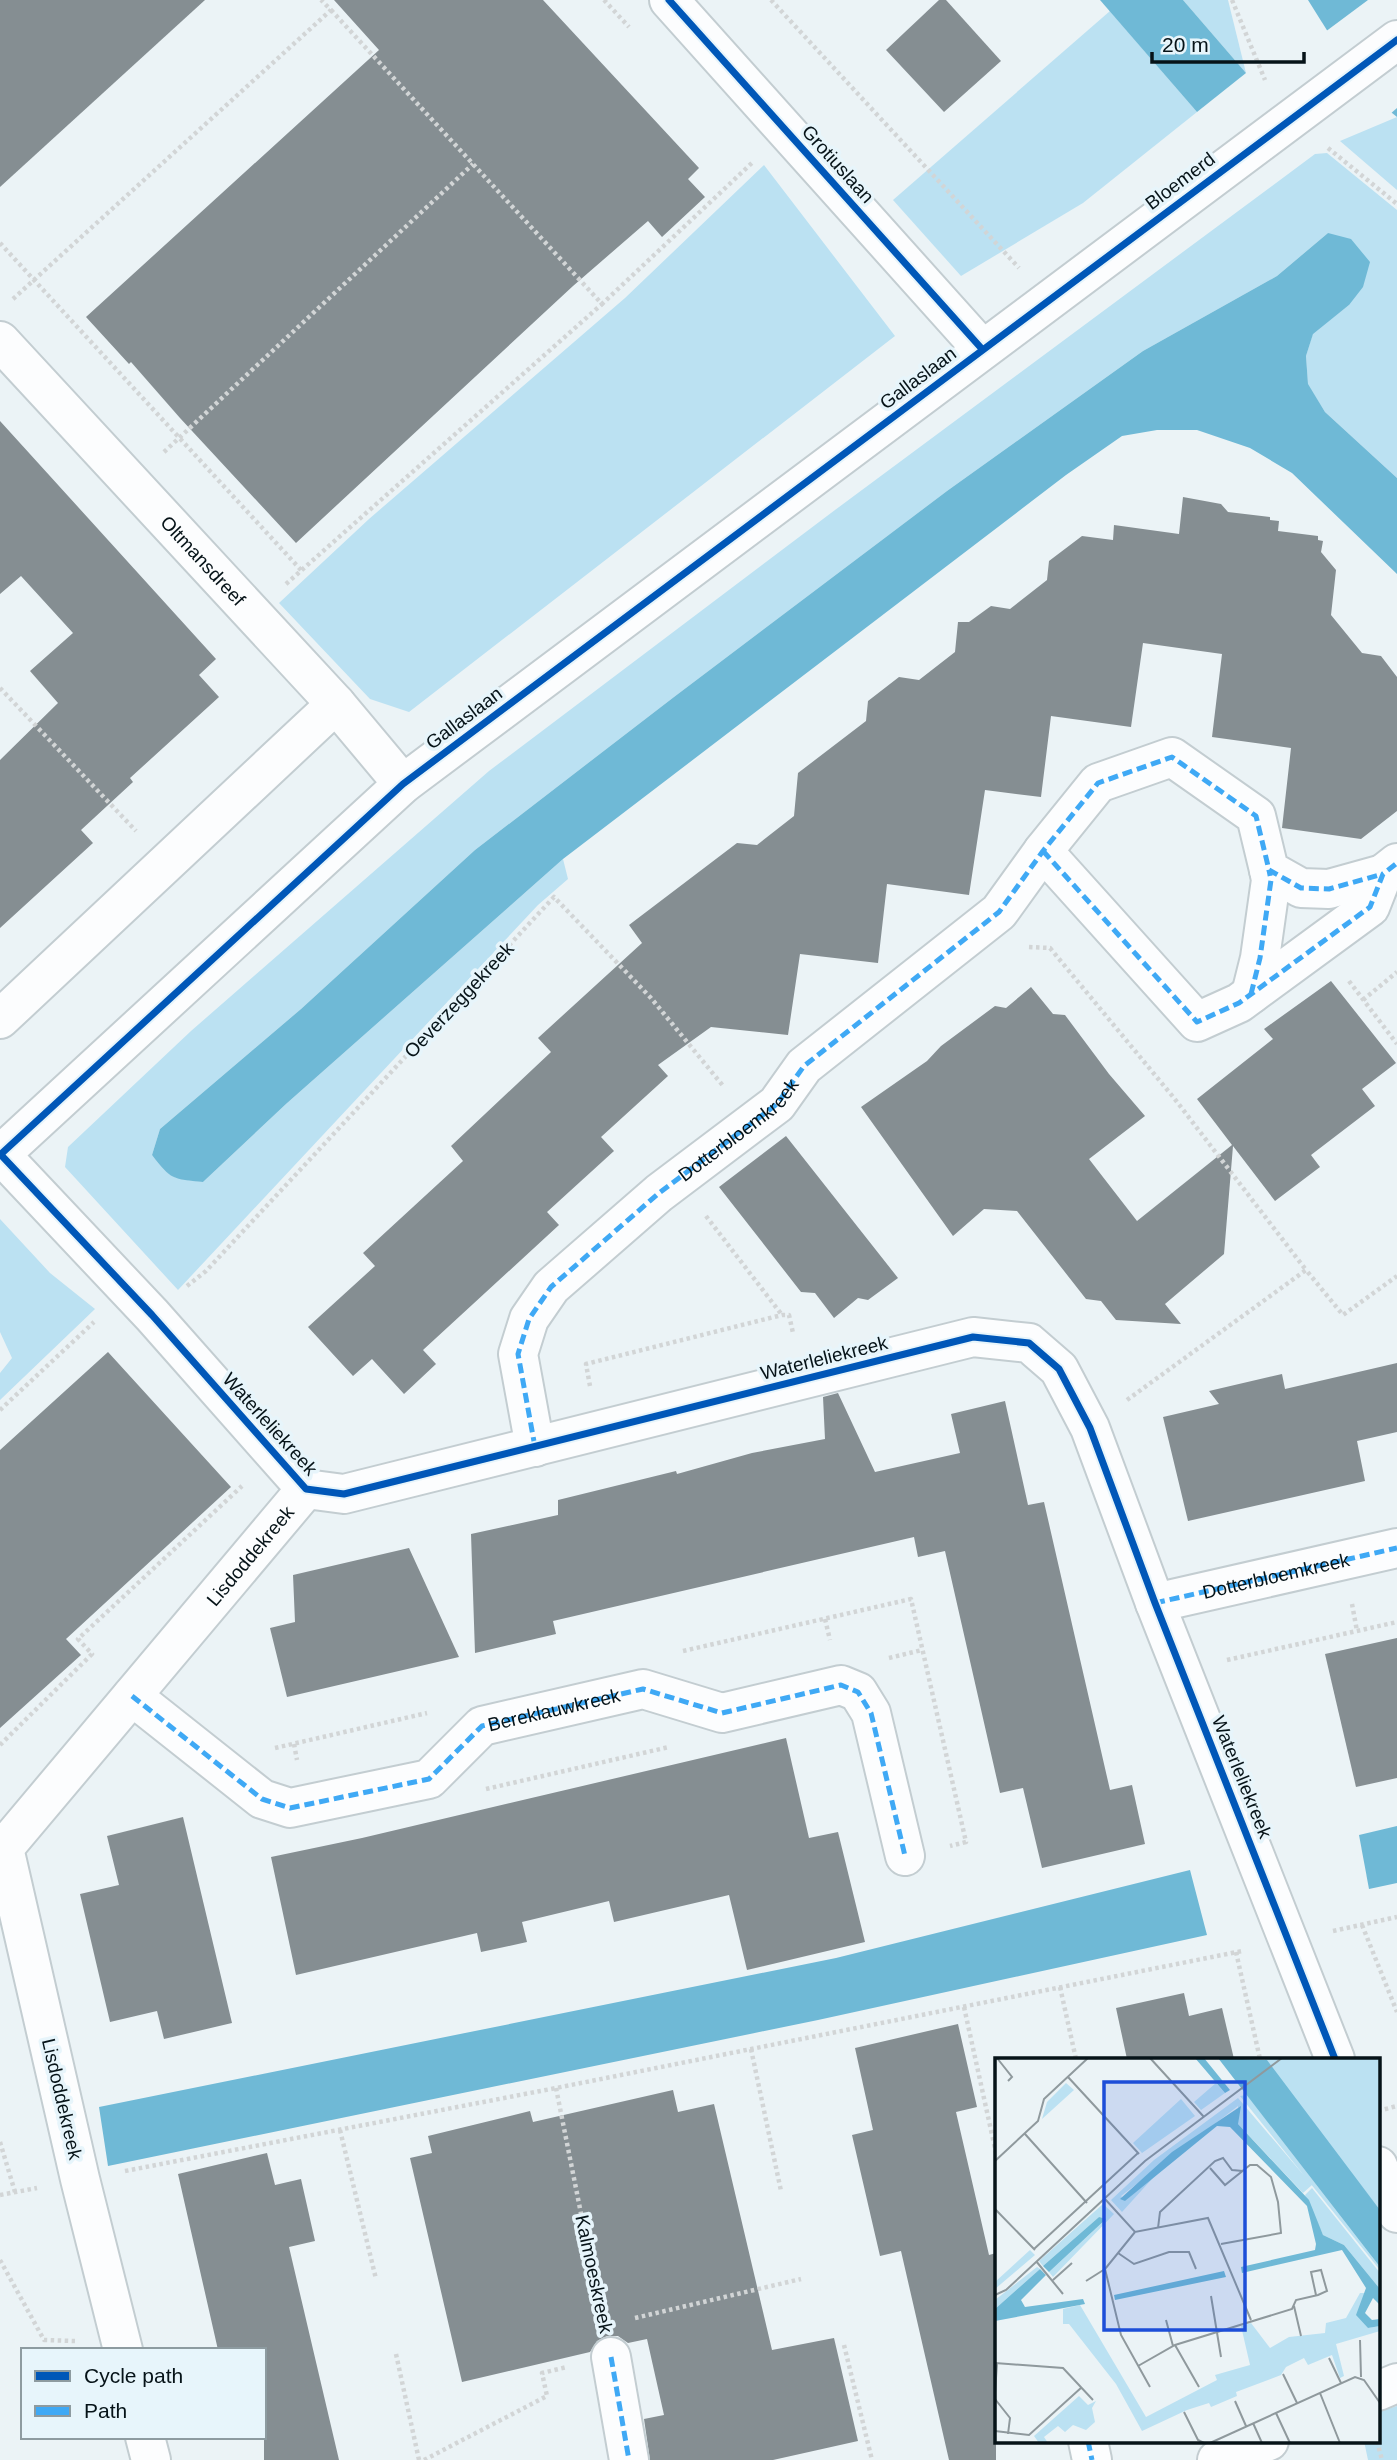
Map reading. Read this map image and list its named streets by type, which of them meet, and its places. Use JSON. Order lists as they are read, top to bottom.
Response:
{
  "streets": {
    "street": [
      "Grotiuslaan",
      "Bloemerd",
      "Gallaslaan",
      "Oltmansdreef",
      "Dotterbloemkreek",
      "Waterleliekreek",
      "Lisdoddekreek",
      "Bereklauwkreek",
      "Kalmoeskreek"
    ],
    "path": ["Oeverzeggekreek"]
  },
  "crossings": [
    ["Grotiuslaan", "Bloemerd"],
    ["Grotiuslaan", "Gallaslaan"],
    ["Bloemerd", "Gallaslaan"],
    ["Gallaslaan", "Oltmansdreef"],
    ["Gallaslaan", "Waterleliekreek"],
    ["Oeverzeggekreek", "Dotterbloemkreek"],
    ["Oeverzeggekreek", "Waterleliekreek"],
    ["Dotterbloemkreek", "Waterleliekreek"],
    ["Waterleliekreek", "Lisdoddekreek"]
  ],
  "legend": ["Cycle path", "Path"],
  "scale_bar": "20 m"
}
